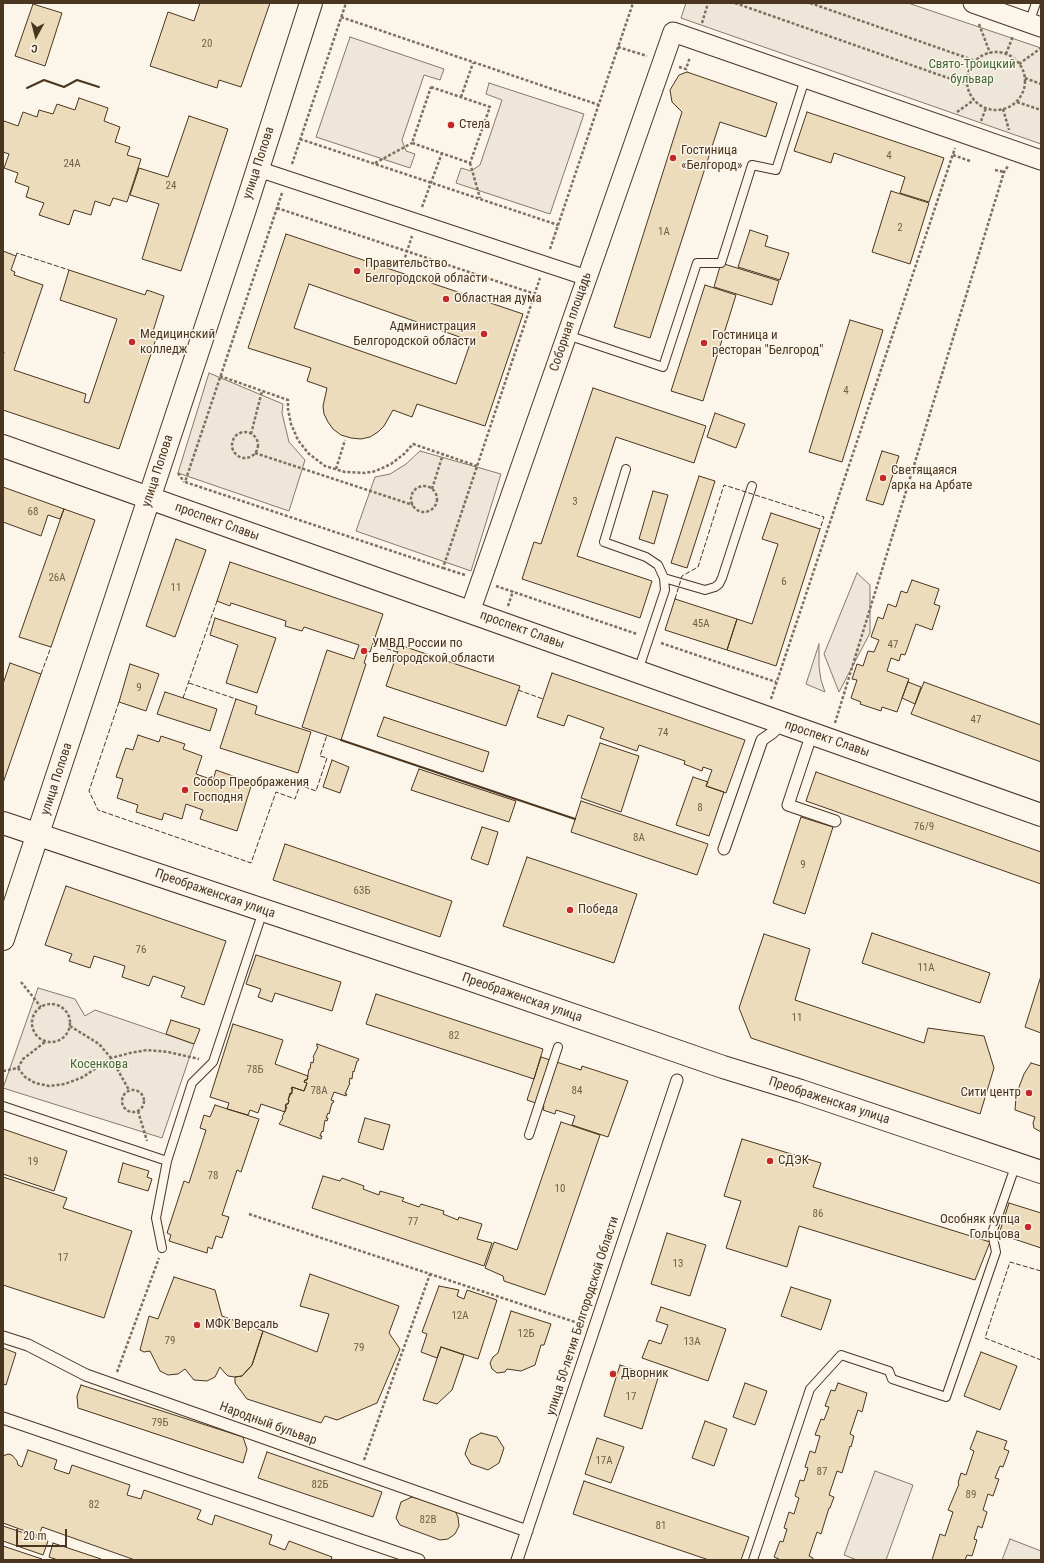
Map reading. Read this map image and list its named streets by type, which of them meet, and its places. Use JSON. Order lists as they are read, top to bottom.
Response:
{
  "streets": {
    "main road": ["улица Попова", "проспект Славы", "Преображенская улица"],
    "street": ["Соборная площадь", "улица 50-летия Белгородской Области", "Народный бульвар"]
  },
  "crossings": [
    ["улица Попова", "проспект Славы"],
    ["улица Попова", "Преображенская улица"],
    ["Соборная площадь", "проспект Славы"],
    ["улица 50-летия Белгородской Области", "Народный бульвар"]
  ],
  "parks": ["Свято-Троицкий бульвар", "Косенкова"],
  "places": [
    "Стела",
    "Гостиница «Белгород»",
    "Правительство Белгородской области",
    "Областная дума",
    "Администрация Белгородской области",
    "Медицинский колледж",
    "Гостиница и ресторан \"Белгород\"",
    "Светящаяся арка на Арбате",
    "УМВД России по Белгородской области",
    "Собор Преображения Господня",
    "Победа",
    "Сити центр",
    "СДЭК",
    "Особняк купца Гольцова",
    "МФК Версаль",
    "Дворник"
  ],
  "house_numbers": [
    "20",
    "4",
    "24А",
    "24",
    "2",
    "1А",
    "4",
    "3",
    "68",
    "26А",
    "6",
    "11",
    "45А",
    "47",
    "9",
    "47",
    "74",
    "8",
    "76/9",
    "8А",
    "9",
    "63Б",
    "76",
    "11А",
    "11",
    "82",
    "78Б",
    "78А",
    "84",
    "19",
    "78",
    "10",
    "86",
    "77",
    "17",
    "13",
    "12А",
    "12Б",
    "79",
    "13А",
    "79",
    "17",
    "79Б",
    "17А",
    "87",
    "82Б",
    "89",
    "82",
    "82В",
    "81"
  ],
  "scale_bar": "20 m",
  "north": "bottom"
}
